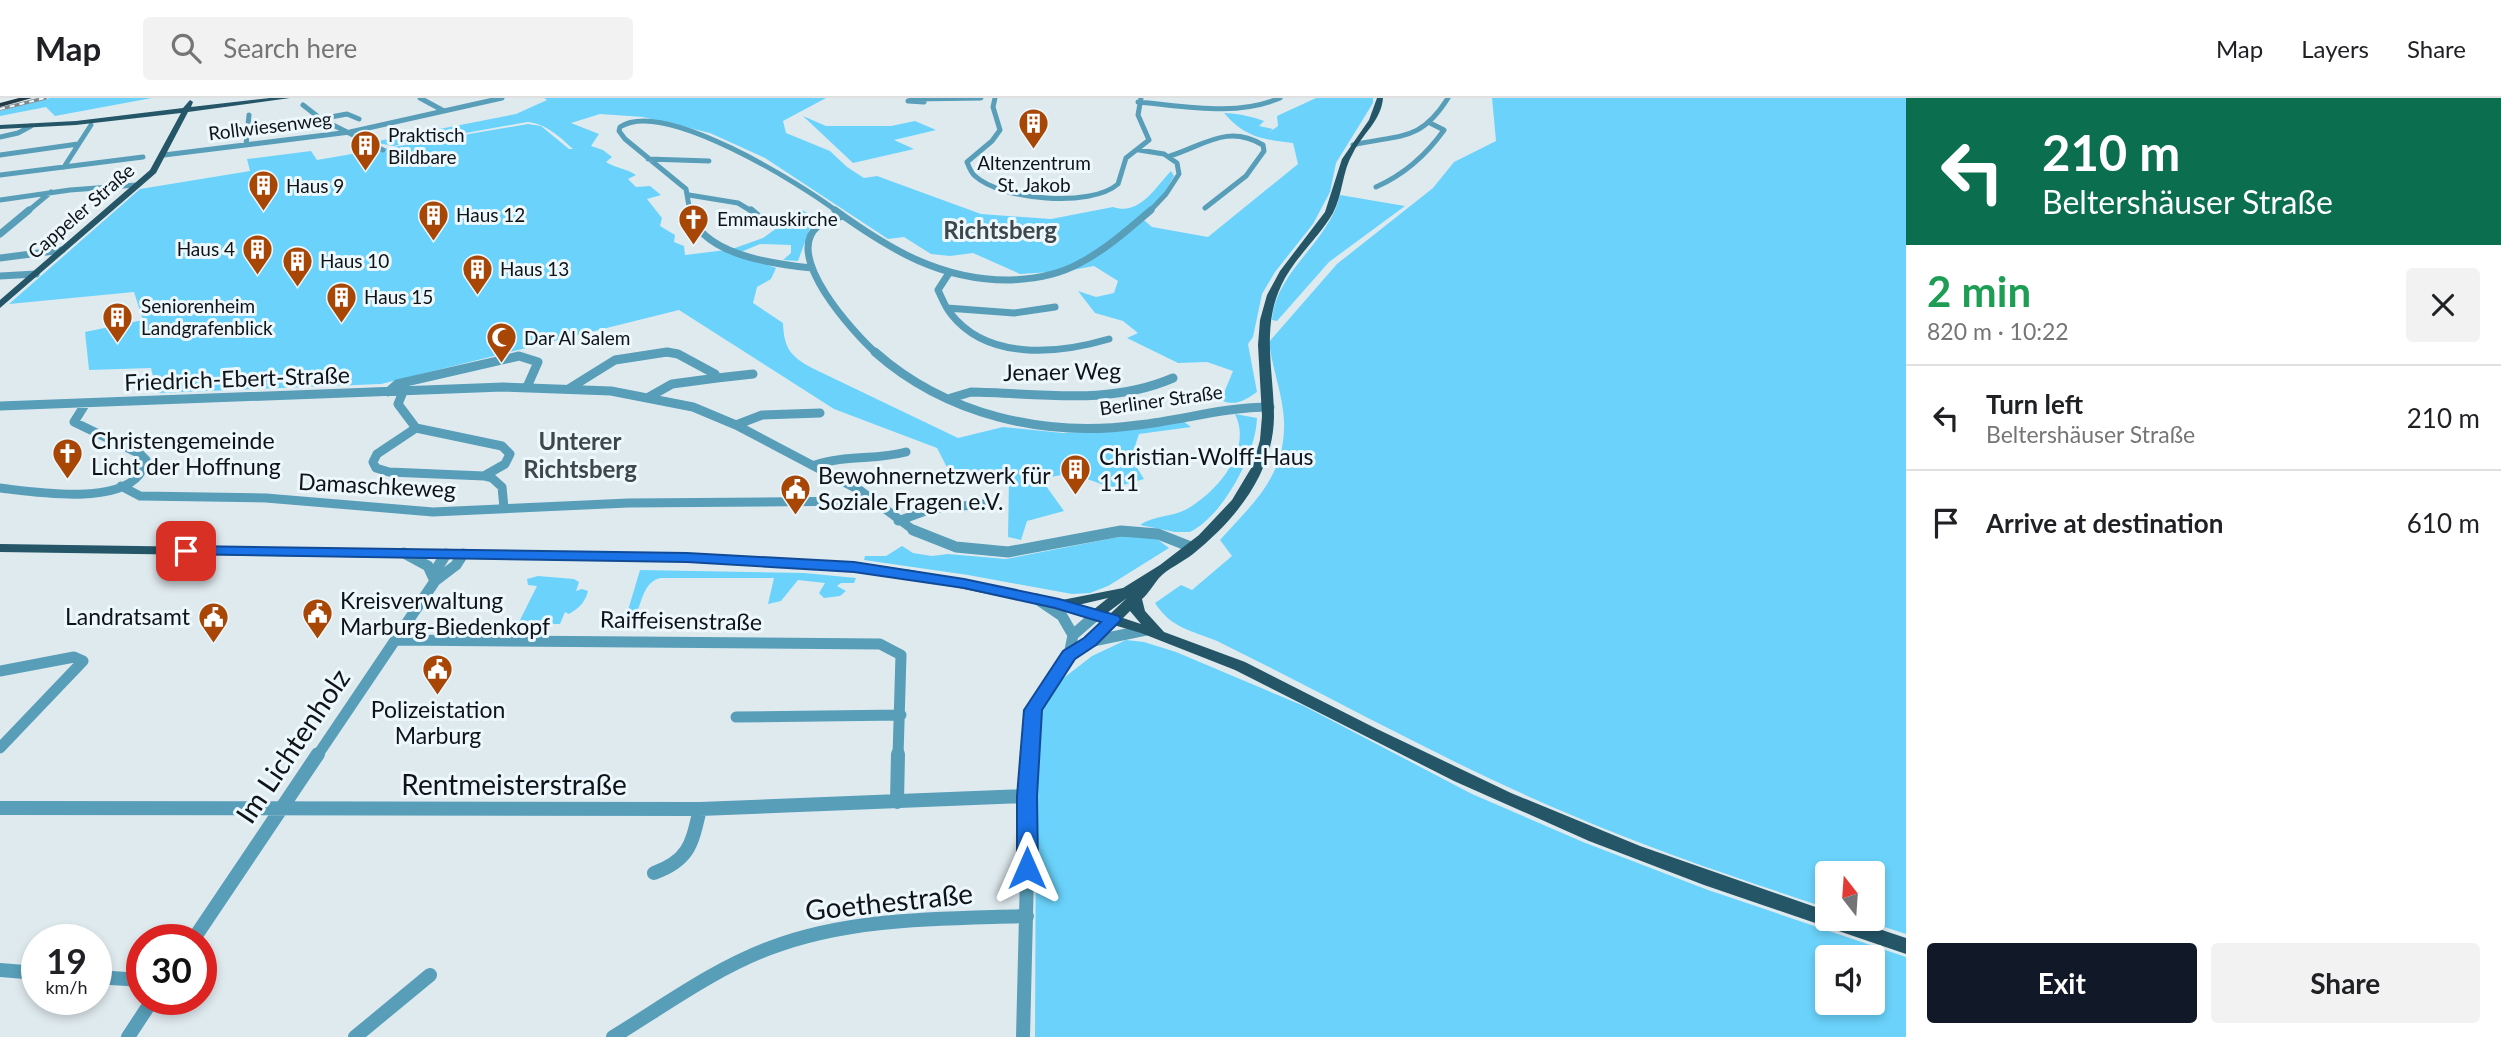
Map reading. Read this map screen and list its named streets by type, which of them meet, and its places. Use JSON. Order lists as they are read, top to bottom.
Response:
{
  "streets": {
    "main road": ["Cappeler Straße"],
    "street": [
      "Rollwiesenweg",
      "Jenaer Weg",
      "Friedrich-Ebert-Straße",
      "Berliner Straße",
      "Damaschkeweg",
      "Raiffeisenstraße",
      "Im Lichtenholz",
      "Rentmeisterstraße",
      "Goethestraße"
    ]
  },
  "crossings": [
    ["Rollwiesenweg", "Cappeler Straße"],
    ["Jenaer Weg", "Berliner Straße"],
    ["Friedrich-Ebert-Straße", "Damaschkeweg"],
    ["Raiffeisenstraße", "Im Lichtenholz"],
    ["Raiffeisenstraße", "Rentmeisterstraße"],
    ["Im Lichtenholz", "Rentmeisterstraße"]
  ],
  "districts": ["Richtsberg", "Unterer Richtsberg"],
  "places": {
    "building": [
      "Altenzentrum St. Jakob",
      "Praktisch Bildbare",
      "Haus 9",
      "Haus 12",
      "Haus 4",
      "Haus 10",
      "Haus 13",
      "Haus 15",
      "Seniorenheim Landgrafenblick",
      "Christian-Wolff-Haus 111"
    ],
    "church": ["Emmauskirche", "Christengemeinde Licht der Hoffnung"],
    "mosque": ["Dar Al Salem"],
    "public building": [
      "Bewohnernetzwerk für Soziale Fragen e.V.",
      "Kreisverwaltung Marburg-Biedenkopf",
      "Landratsamt",
      "Polizeistation Marburg"
    ]
  },
  "north": "top",
  "page": {
    "header": "Map",
    "search": "Search here",
    "nav": ["Map", "Layers", "Share"],
    "turn": ["210 m", "Beltershäuser Straße"],
    "heading": ["2 min", "820 m · 10:22"],
    "list": [
      {
        "name": "Turn left",
        "note": "Beltershäuser Straße",
        "value": "210 m"
      },
      {
        "name": "Arrive at destination",
        "value": "610 m"
      }
    ],
    "speed": "19 km/h",
    "limit": "30",
    "buttons": ["Exit", "Share"]
  }
}
